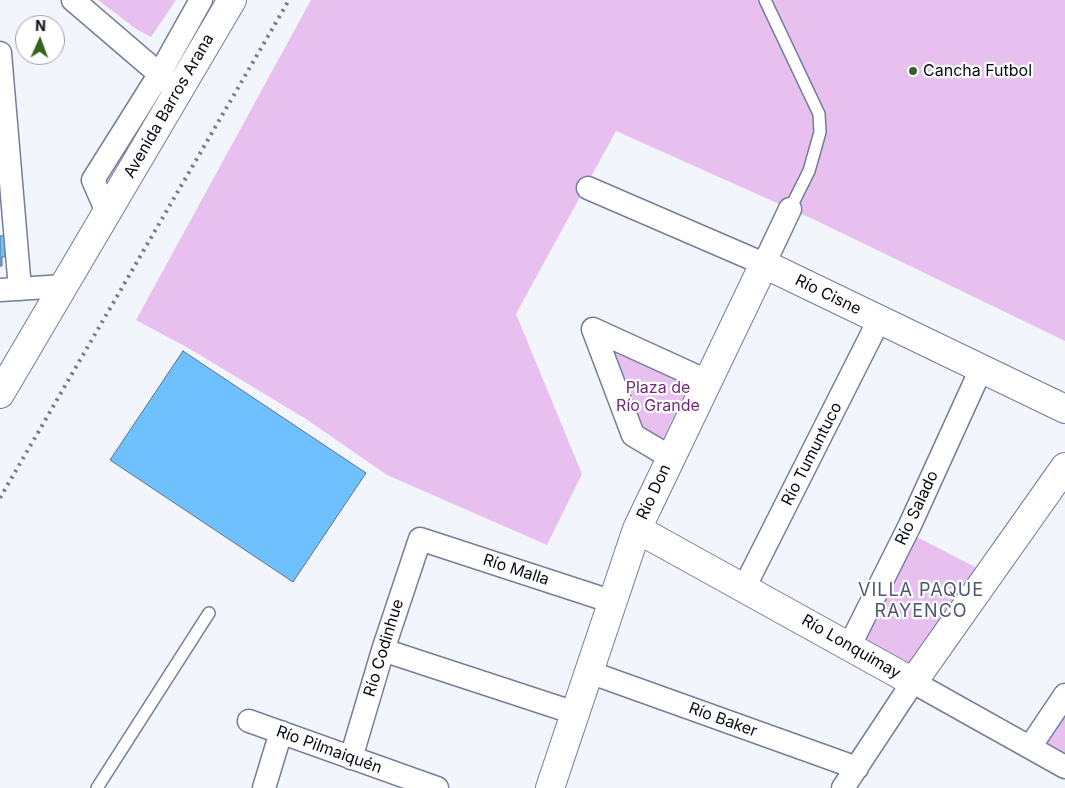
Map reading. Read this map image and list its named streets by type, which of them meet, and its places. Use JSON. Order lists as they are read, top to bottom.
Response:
{
  "streets": {
    "street": [
      "Avenida Barros Arana",
      "Río Cisne",
      "Río Tumuntuco",
      "Río Don",
      "Río Salado",
      "Río Malla",
      "Río Lonquimay",
      "Río Codinhue",
      "Río Baker",
      "Río Pilmaiquén"
    ]
  },
  "crossings": [
    ["Río Cisne", "Río Tumuntuco"],
    ["Río Cisne", "Río Don"],
    ["Río Cisne", "Río Salado"],
    ["Río Tumuntuco", "Río Lonquimay"],
    ["Río Don", "Río Malla"],
    ["Río Don", "Río Lonquimay"],
    ["Río Don", "Río Baker"],
    ["Río Salado", "Río Lonquimay"],
    ["Río Malla", "Río Codinhue"],
    ["Río Codinhue", "Río Pilmaiquén"]
  ],
  "districts": ["VILLA PAQUE RAYENCO"],
  "parks": ["Plaza de Río Grande"],
  "places": ["Cancha Futbol"],
  "north": "top"
}
